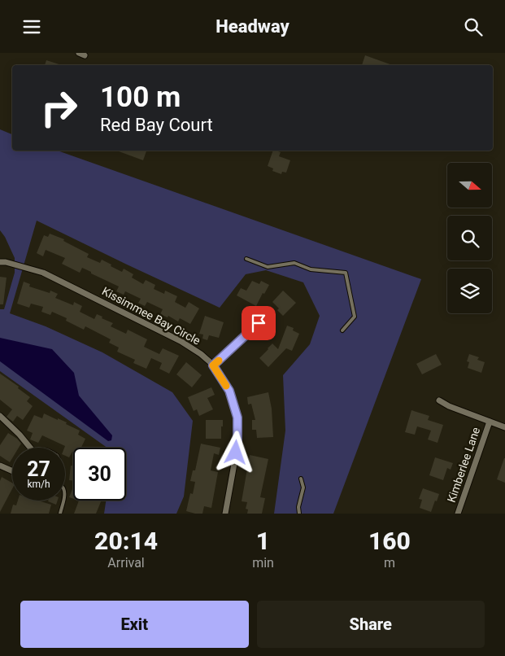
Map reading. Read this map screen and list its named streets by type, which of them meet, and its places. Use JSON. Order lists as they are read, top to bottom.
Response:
{
  "streets": {
    "street": ["Kissimmee Bay Circle", "Kimberlee Lane"]
  },
  "north": "right",
  "page": {
    "header": "Headway",
    "turn": ["100 m", "Red Bay Court"],
    "speed": "27 km/h",
    "limit": "30",
    "eta": [
      "20:14",
      "Arrival",
      "1",
      "min",
      "160",
      "m"
    ],
    "buttons": ["Exit", "Share"]
  }
}
